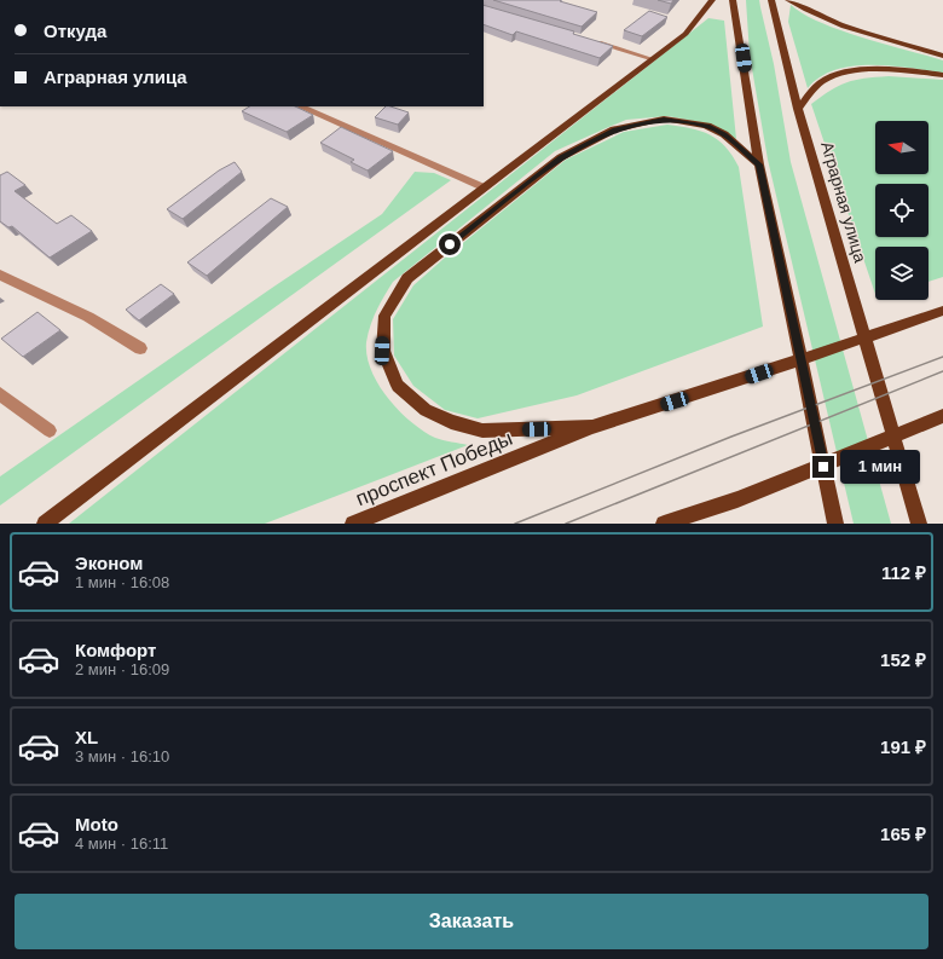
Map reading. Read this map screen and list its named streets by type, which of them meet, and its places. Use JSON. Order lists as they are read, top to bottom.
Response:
{
  "streets": {
    "main road": ["Аграрная улица", "проспект Победы"]
  },
  "north": "left",
  "page": {
    "banner": ["Откуда", "Аграрная улица"],
    "bubble": "1 мин",
    "list": [
      {
        "name": "Эконом",
        "note": "1 мин · 16:08",
        "value": "112 ₽"
      },
      {
        "name": "Комфорт",
        "note": "2 мин · 16:09",
        "value": "152 ₽"
      },
      {
        "name": "XL",
        "note": "3 мин · 16:10",
        "value": "191 ₽"
      },
      {
        "name": "Moto",
        "note": "4 мин · 16:11",
        "value": "165 ₽"
      }
    ],
    "buttons": "Заказать"
  }
}
